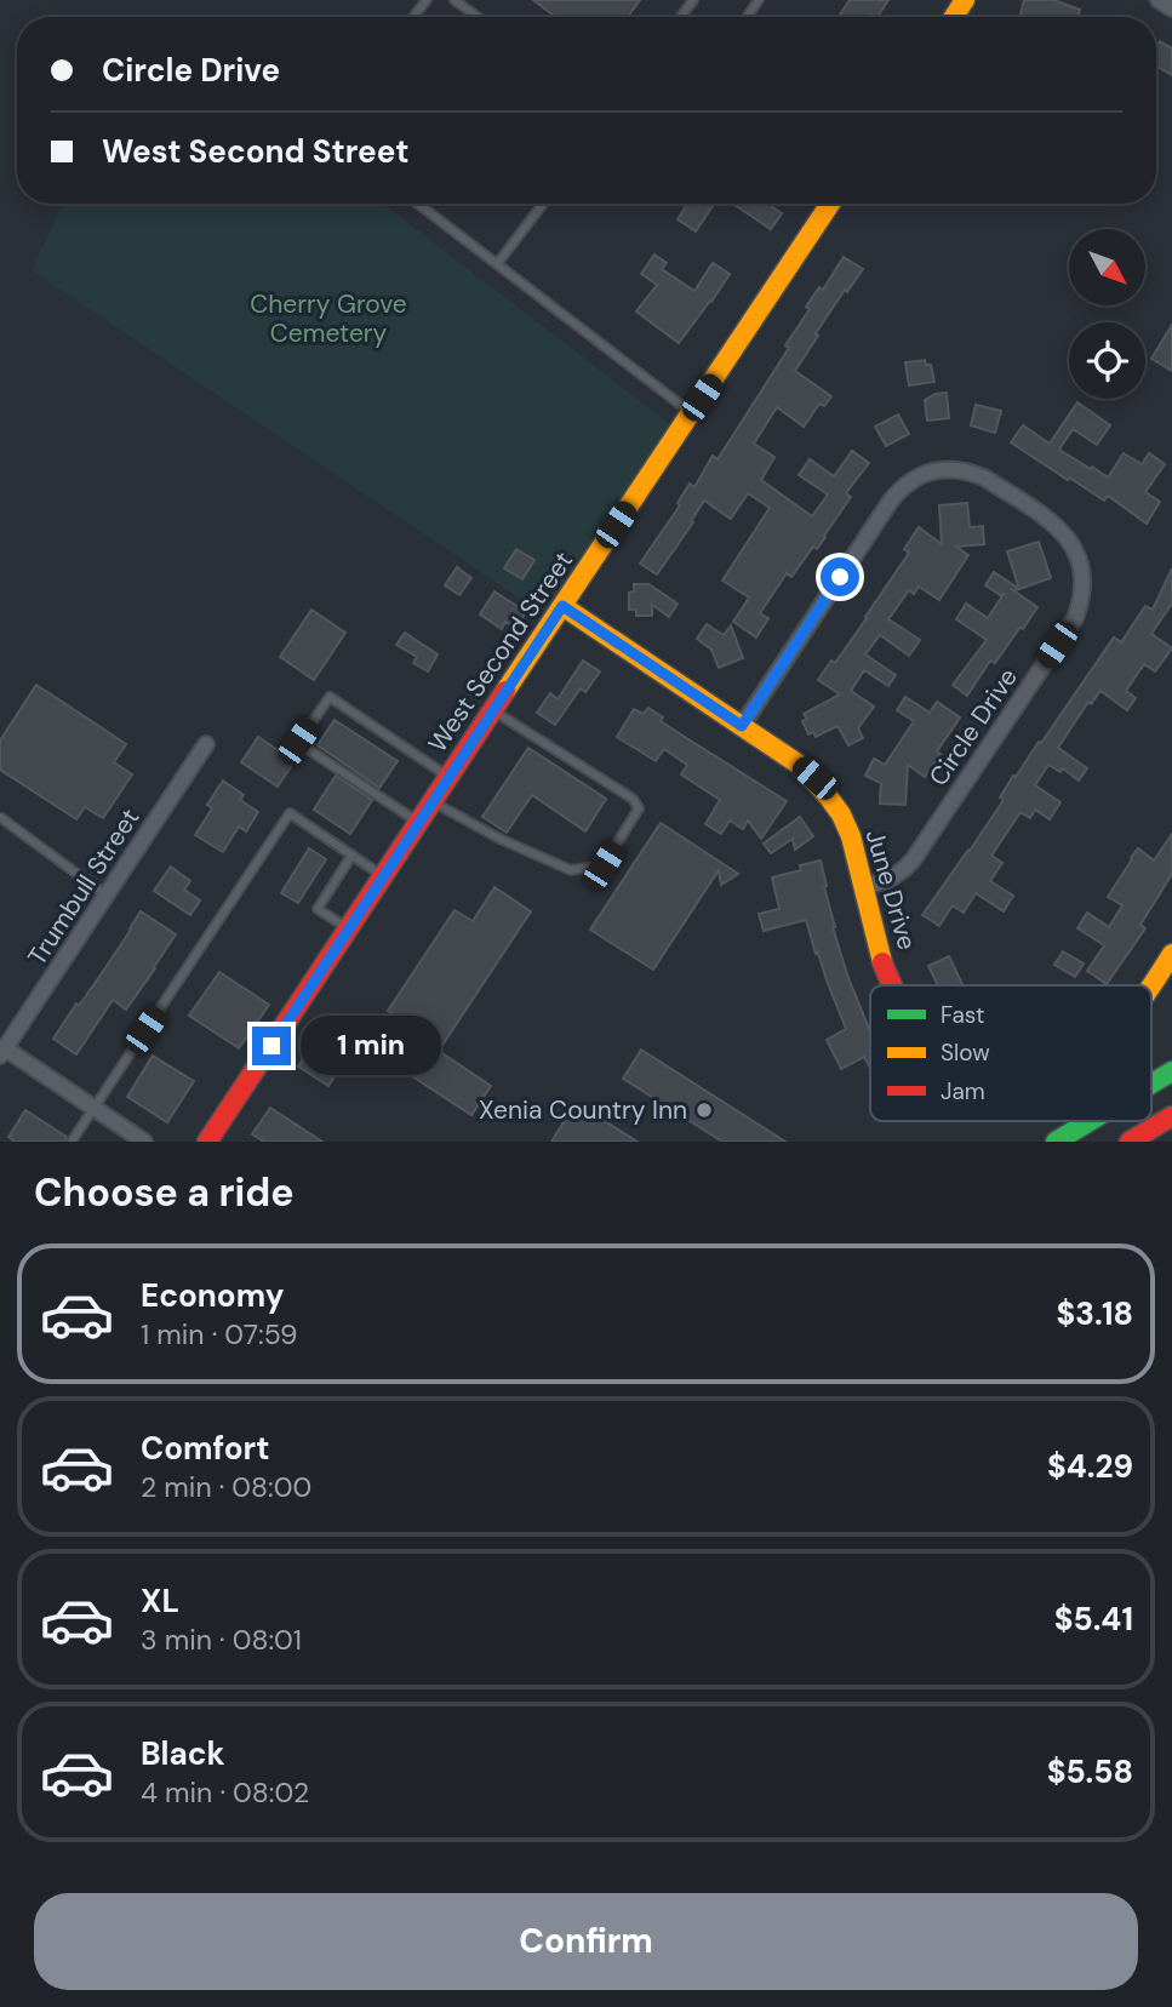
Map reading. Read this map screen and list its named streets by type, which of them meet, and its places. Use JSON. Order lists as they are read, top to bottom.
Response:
{
  "streets": {
    "main road": ["West Second Street", "June Drive"],
    "street": ["Circle Drive", "Trumbull Street"]
  },
  "crossings": [
    ["West Second Street", "June Drive"],
    ["Circle Drive", "June Drive"]
  ],
  "parks": ["Cherry Grove Cemetery"],
  "places": ["Xenia Country Inn"],
  "legend": ["Fast", "Slow", "Jam"],
  "north": "bottom right",
  "page": {
    "banner": ["Circle Drive", "West Second Street"],
    "bubble": "1 min",
    "heading": "Choose a ride",
    "list": [
      {
        "name": "Economy",
        "note": "1 min · 07:59",
        "value": "$3.18"
      },
      {
        "name": "Comfort",
        "note": "2 min · 08:00",
        "value": "$4.29"
      },
      {
        "name": "XL",
        "note": "3 min · 08:01",
        "value": "$5.41"
      },
      {
        "name": "Black",
        "note": "4 min · 08:02",
        "value": "$5.58"
      }
    ],
    "buttons": "Confirm"
  }
}
